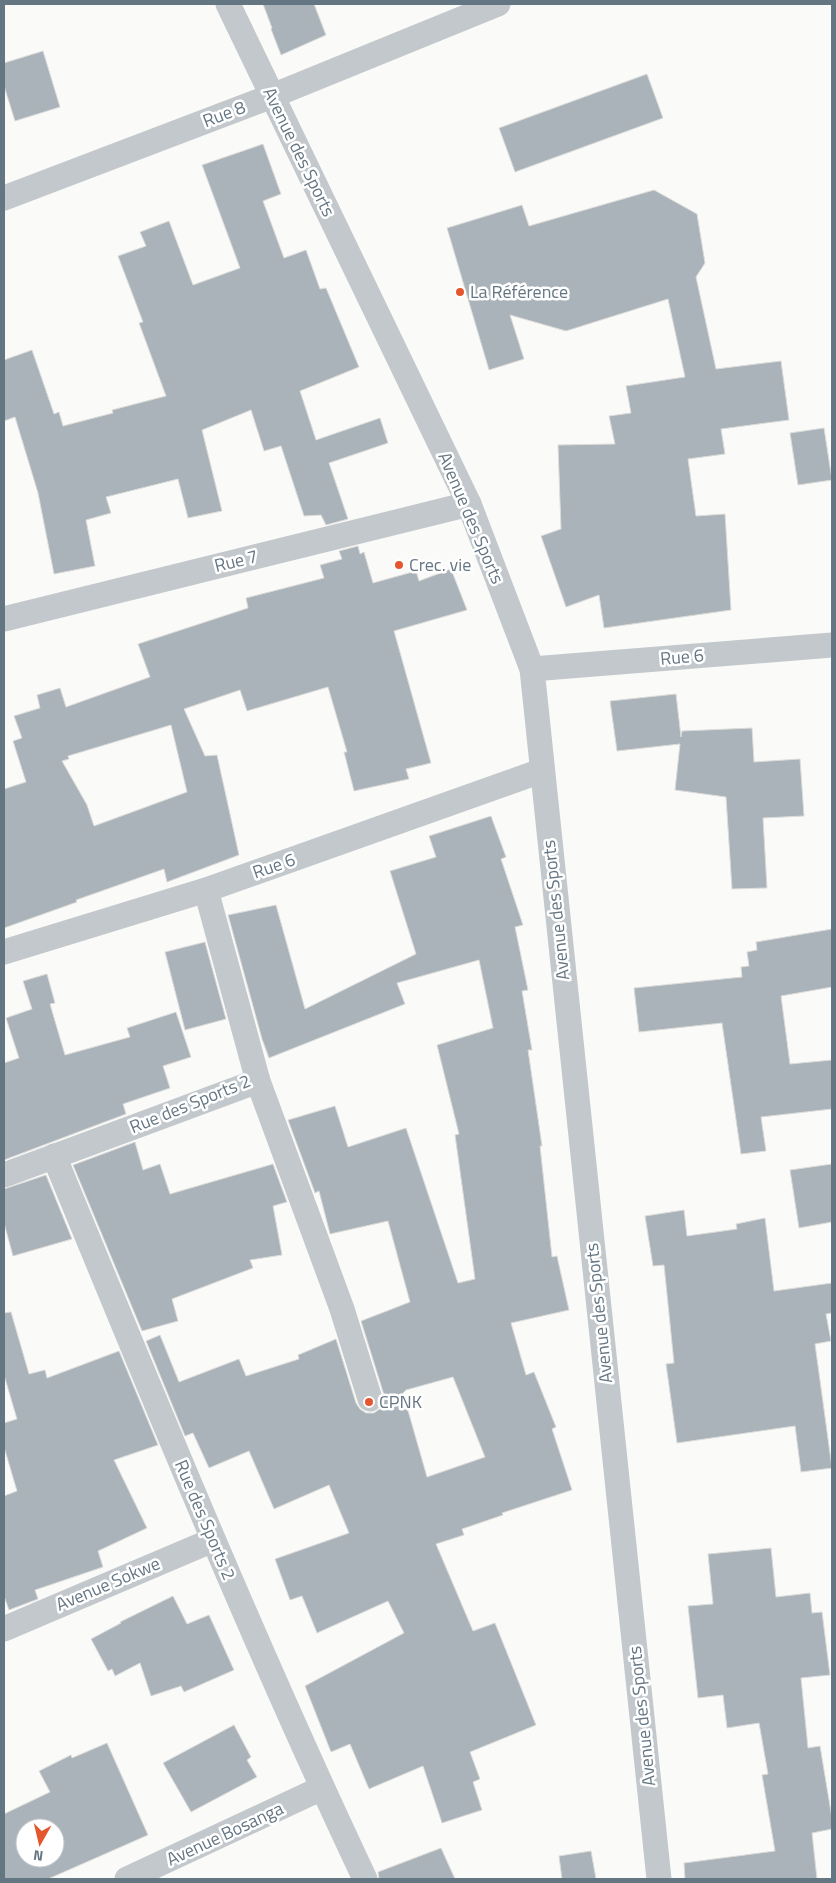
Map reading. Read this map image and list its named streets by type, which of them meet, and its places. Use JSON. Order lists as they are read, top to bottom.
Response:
{
  "streets": {
    "street": [
      "Rue 8",
      "Avenue des Sports",
      "Rue 7",
      "Rue 6",
      "Rue des Sports 2",
      "Avenue Sokwe",
      "Avenue Bosanga"
    ]
  },
  "crossings": [
    ["Rue 8", "Avenue des Sports"],
    ["Avenue des Sports", "Rue 7"],
    ["Avenue des Sports", "Rue 6"],
    ["Rue 6", "Rue des Sports 2"],
    ["Rue des Sports 2", "Avenue Sokwe"],
    ["Rue des Sports 2", "Avenue Bosanga"]
  ],
  "places": ["La Référence", "Crec. vie", "CPNK"],
  "north": "bottom"
}
